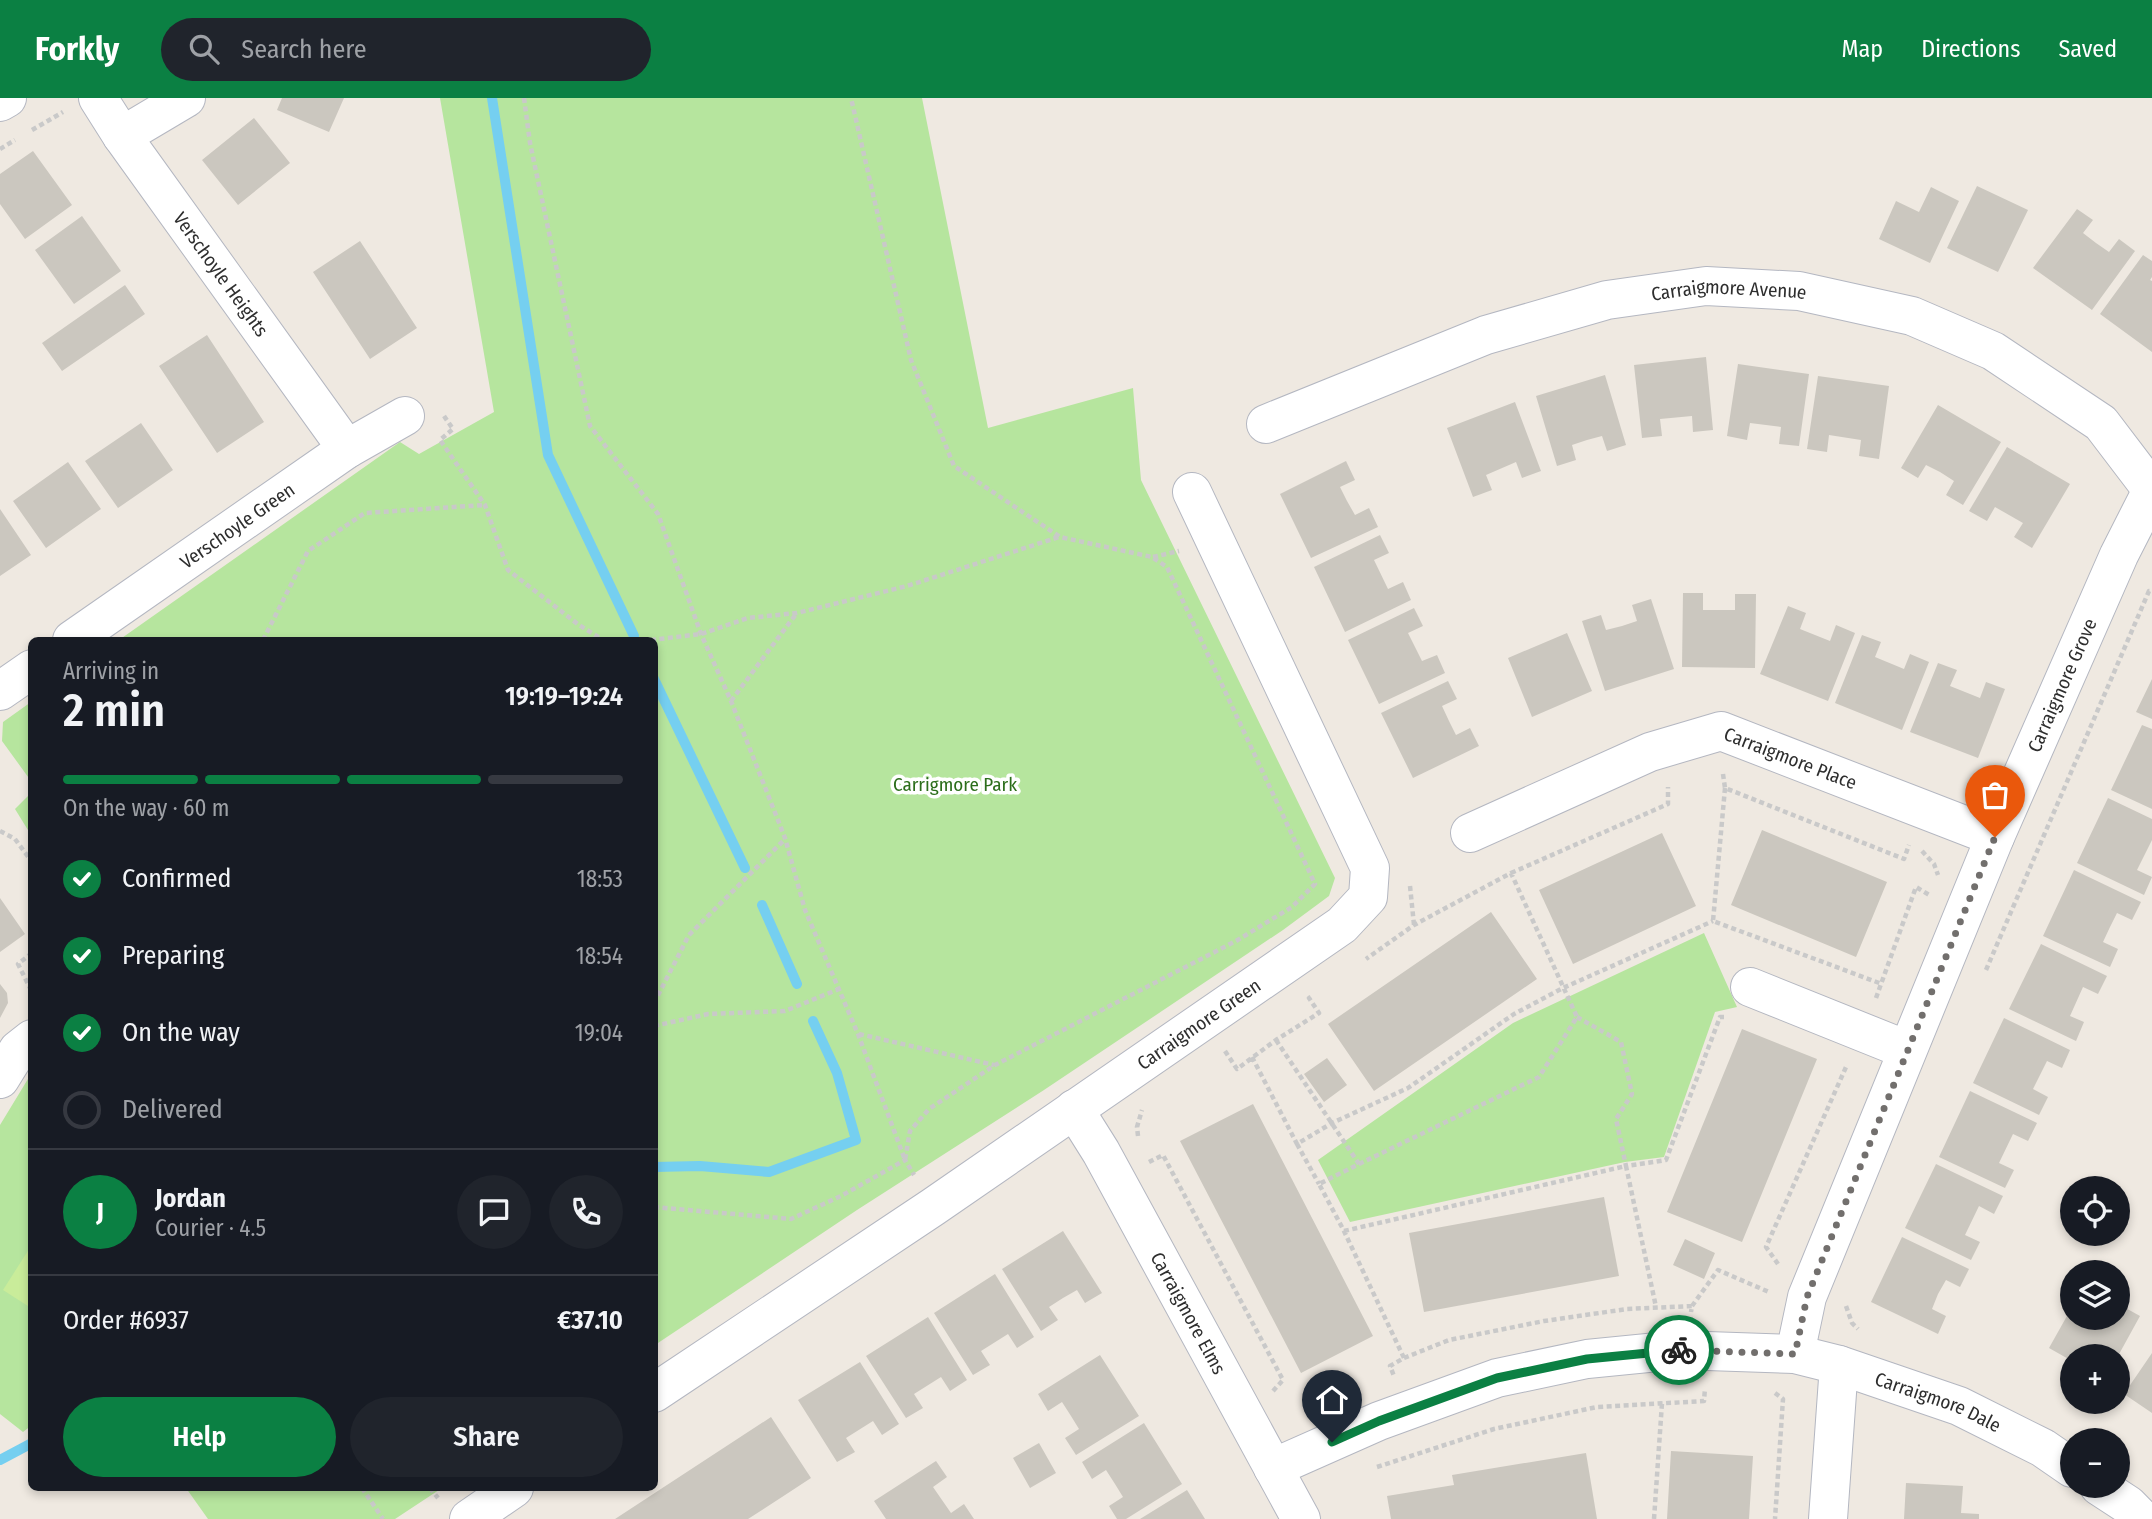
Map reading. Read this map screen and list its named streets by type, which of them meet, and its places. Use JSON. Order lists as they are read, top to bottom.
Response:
{
  "streets": {
    "street": [
      "Verschoyle Heights",
      "Carraigmore Avenue",
      "Verschoyle Green",
      "Carraigmore Grove",
      "Carraigmore Place",
      "Carraigmore Green",
      "Carraigmore Elms",
      "Carraigmore Dale"
    ]
  },
  "crossings": [
    ["Verschoyle Heights", "Verschoyle Green"],
    ["Carraigmore Avenue", "Carraigmore Grove"],
    ["Carraigmore Grove", "Carraigmore Place"],
    ["Carraigmore Grove", "Carraigmore Dale"],
    ["Carraigmore Green", "Carraigmore Elms"],
    ["Carraigmore Elms", "Carraigmore Dale"]
  ],
  "parks": ["Carrigmore Park"],
  "page": {
    "header": "Forkly",
    "search": "Search here",
    "nav": ["Map", "Directions", "Saved"],
    "heading": ["2 min", "Arriving in", "19:19–19:24"],
    "panel": [
      "Jordan",
      "Courier · 4.5",
      "Order #6937",
      "€37.10"
    ],
    "bar": "On the way · 60 m",
    "list": [
      ["Confirmed", "18:53"],
      ["Preparing", "18:54"],
      ["On the way", "19:04"],
      "Delivered"
    ],
    "round": "J",
    "map_buttons": ["+", "−"],
    "buttons": ["Help", "Share"]
  }
}
